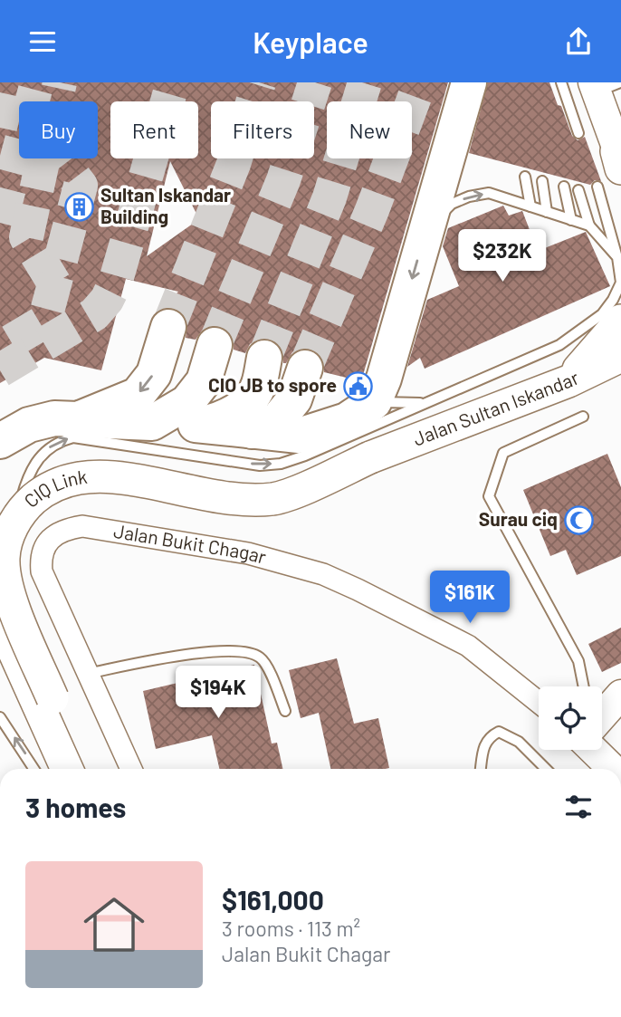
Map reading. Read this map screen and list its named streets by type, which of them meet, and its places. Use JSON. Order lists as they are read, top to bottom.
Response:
{
  "streets": {
    "main road": ["Jalan Sultan Iskandar", "CIQ Link"],
    "street": ["Jalan Bukit Chagar"]
  },
  "crossings": [
    ["Jalan Sultan Iskandar", "CIQ Link"]
  ],
  "places": {
    "building": ["Sultan Iskandar Building"],
    "public building": ["CIO JB to spore"],
    "mosque": ["Surau ciq"]
  },
  "page": {
    "header": "Keyplace",
    "chip": [
      "Buy",
      "Rent",
      "Filters",
      "New"
    ],
    "price": ["$232K", "$161K", "$194K"],
    "heading": "3 homes",
    "list": [
      {
        "name": "$161,000",
        "note": "3 rooms · 113 m² · Jalan Bukit Chagar"
      }
    ]
  }
}
